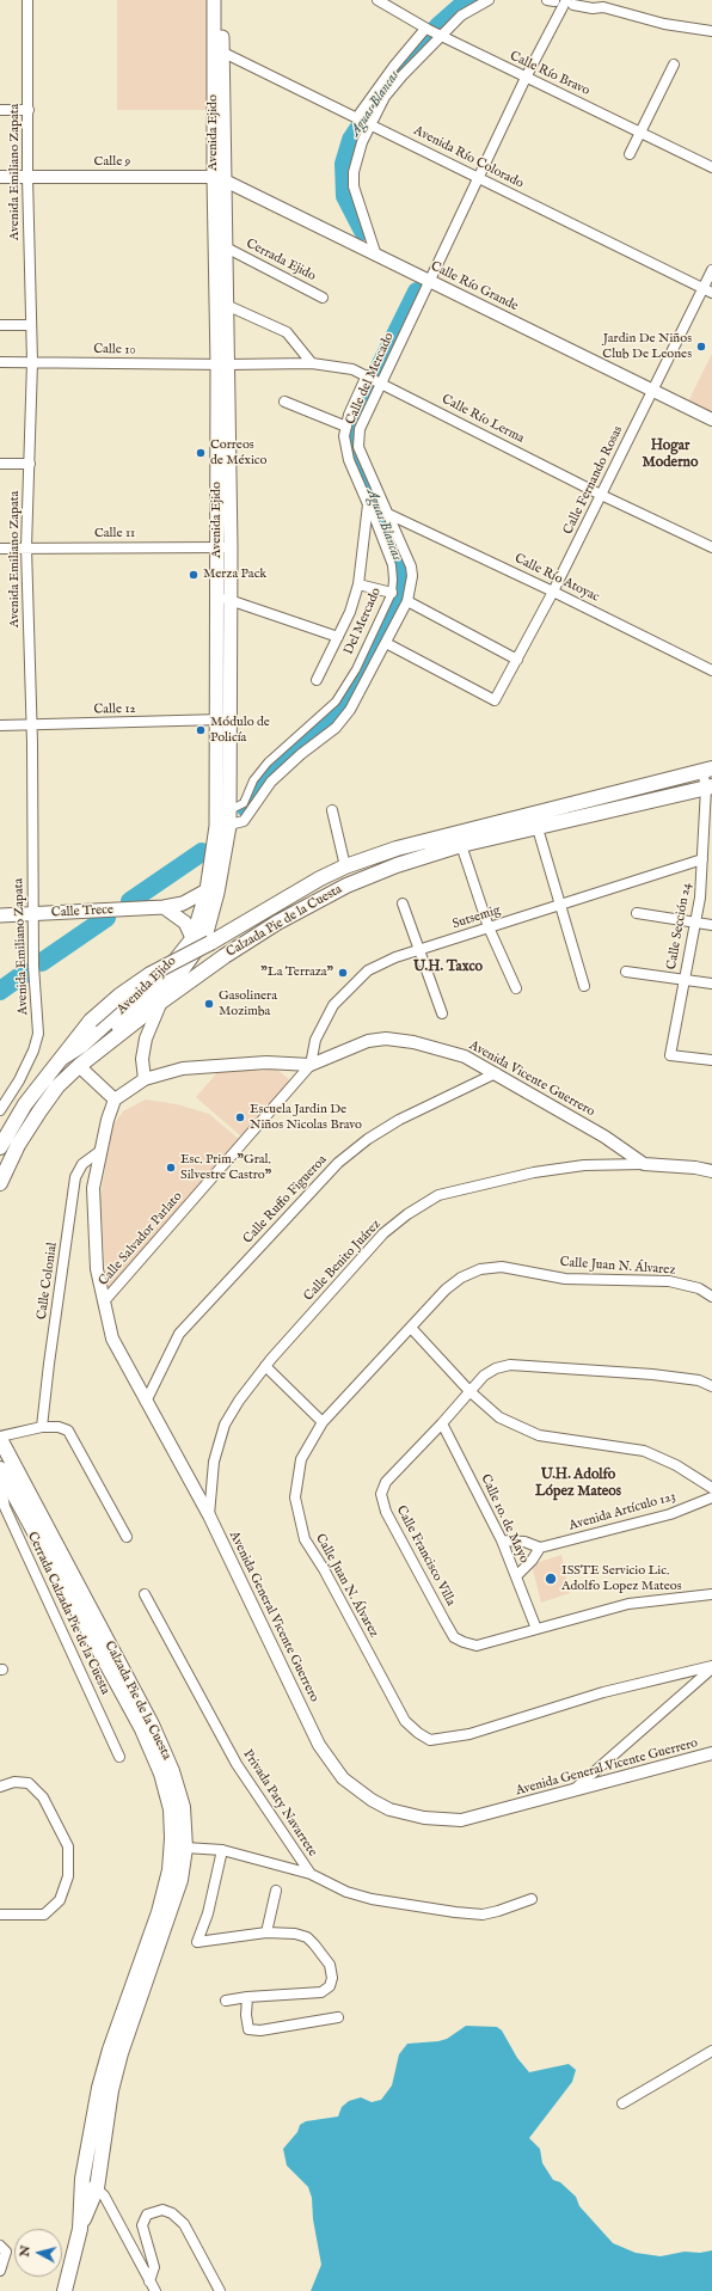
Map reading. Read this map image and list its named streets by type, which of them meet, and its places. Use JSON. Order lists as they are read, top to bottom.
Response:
{
  "streets": {
    "main road": ["Avenida Ejido", "Calle Trece", "Calzada Pie de la Cuesta"],
    "street": [
      "Calle Río Bravo",
      "Avenida Río Colorado",
      "Calle 9",
      "Avenida Emiliano Zapata",
      "Cerrada Ejido",
      "Calle Río Grande",
      "Calle 10",
      "Calle del Mercado",
      "Calle Río Lerma",
      "Calle Fernando Rosas",
      "Calle 11",
      "Calle Río Atoyac",
      "Del Mercado",
      "Calle 12",
      "Sutsemig",
      "Calle Sección 24",
      "Avenida Vicente Guerrero",
      "Calle Ruffo Figueroa",
      "Calle Salvador Parlato",
      "Calle Benito Juárez",
      "Calle Juan N. Álvarez",
      "Calle Colonial",
      "Avenida Artículo 123",
      "Calle 1o. de Mayo",
      "Calle Francisco Villa",
      "Cerrada Calzada Pie de la Cuesta",
      "Avenida General Vicente Guerrero",
      "Privada Paty Navarrete"
    ]
  },
  "crossings": [
    ["Calle Río Bravo", "Calle del Mercado"],
    ["Avenida Ejido", "Avenida Río Colorado"],
    ["Avenida Ejido", "Calle 9"],
    ["Avenida Ejido", "Cerrada Ejido"],
    ["Avenida Ejido", "Calle Río Grande"],
    ["Avenida Ejido", "Calle 10"],
    ["Avenida Ejido", "Calle del Mercado"],
    ["Avenida Ejido", "Calle Río Lerma"],
    ["Avenida Ejido", "Calle 11"],
    ["Avenida Ejido", "Del Mercado"],
    ["Avenida Ejido", "Calle 12"],
    ["Avenida Ejido", "Calle Trece"],
    ["Avenida Ejido", "Calzada Pie de la Cuesta"],
    ["Avenida Río Colorado", "Calle del Mercado"],
    ["Avenida Río Colorado", "Calle Fernando Rosas"],
    ["Calle 9", "Avenida Emiliano Zapata"],
    ["Calle 9", "Calle Río Grande"],
    ["Avenida Emiliano Zapata", "Calle 10"],
    ["Avenida Emiliano Zapata", "Calle 11"],
    ["Avenida Emiliano Zapata", "Calle 12"],
    ["Avenida Emiliano Zapata", "Calle Trece"],
    ["Calle Río Grande", "Calle del Mercado"],
    ["Calle Río Grande", "Calle Fernando Rosas"],
    ["Calle 10", "Calle Río Lerma"],
    ["Calle del Mercado", "Calle Río Lerma"],
    ["Calle del Mercado", "Calle Fernando Rosas"],
    ["Calle del Mercado", "Calle Río Atoyac"],
    ["Calle del Mercado", "Del Mercado"],
    ["Calle Río Lerma", "Calle Fernando Rosas"],
    ["Calle Río Lerma", "Del Mercado"],
    ["Calle Fernando Rosas", "Calle Río Atoyac"],
    ["Sutsemig", "Calle Sección 24"],
    ["Sutsemig", "Avenida Vicente Guerrero"],
    ["Sutsemig", "Calle Salvador Parlato"],
    ["Calzada Pie de la Cuesta", "Calle Sección 24"],
    ["Calzada Pie de la Cuesta", "Cerrada Calzada Pie de la Cuesta"],
    ["Avenida Vicente Guerrero", "Calle Ruffo Figueroa"],
    ["Avenida Vicente Guerrero", "Calle Salvador Parlato"],
    ["Avenida Vicente Guerrero", "Calle Benito Juárez"],
    ["Avenida Vicente Guerrero", "Avenida General Vicente Guerrero"],
    ["Calle Ruffo Figueroa", "Avenida General Vicente Guerrero"],
    ["Calle Salvador Parlato", "Avenida General Vicente Guerrero"],
    ["Calle Benito Juárez", "Avenida General Vicente Guerrero"],
    ["Calle Colonial", "Avenida General Vicente Guerrero"],
    ["Avenida Artículo 123", "Calle 1o. de Mayo"],
    ["Calle 1o. de Mayo", "Calle Francisco Villa"]
  ],
  "districts": ["Hogar Moderno", "U.H. Taxco", "U.H. Adolfo López Mateos"],
  "water": ["Aguas Blancas"],
  "places": [
    "Jardin De Niños Club De Leones",
    "Correos de México",
    "Merza Pack",
    "Módulo de Policía",
    "\"La Terraza\"",
    "Gasolinera Mozimba",
    "Escuela Jardin De Niños Nicolas Bravo",
    "Esc. Prim. \"Gral. Silvestre Castro\"",
    "ISSTE Servicio Lic. Adolfo Lopez Mateos"
  ],
  "north": "left"
}
